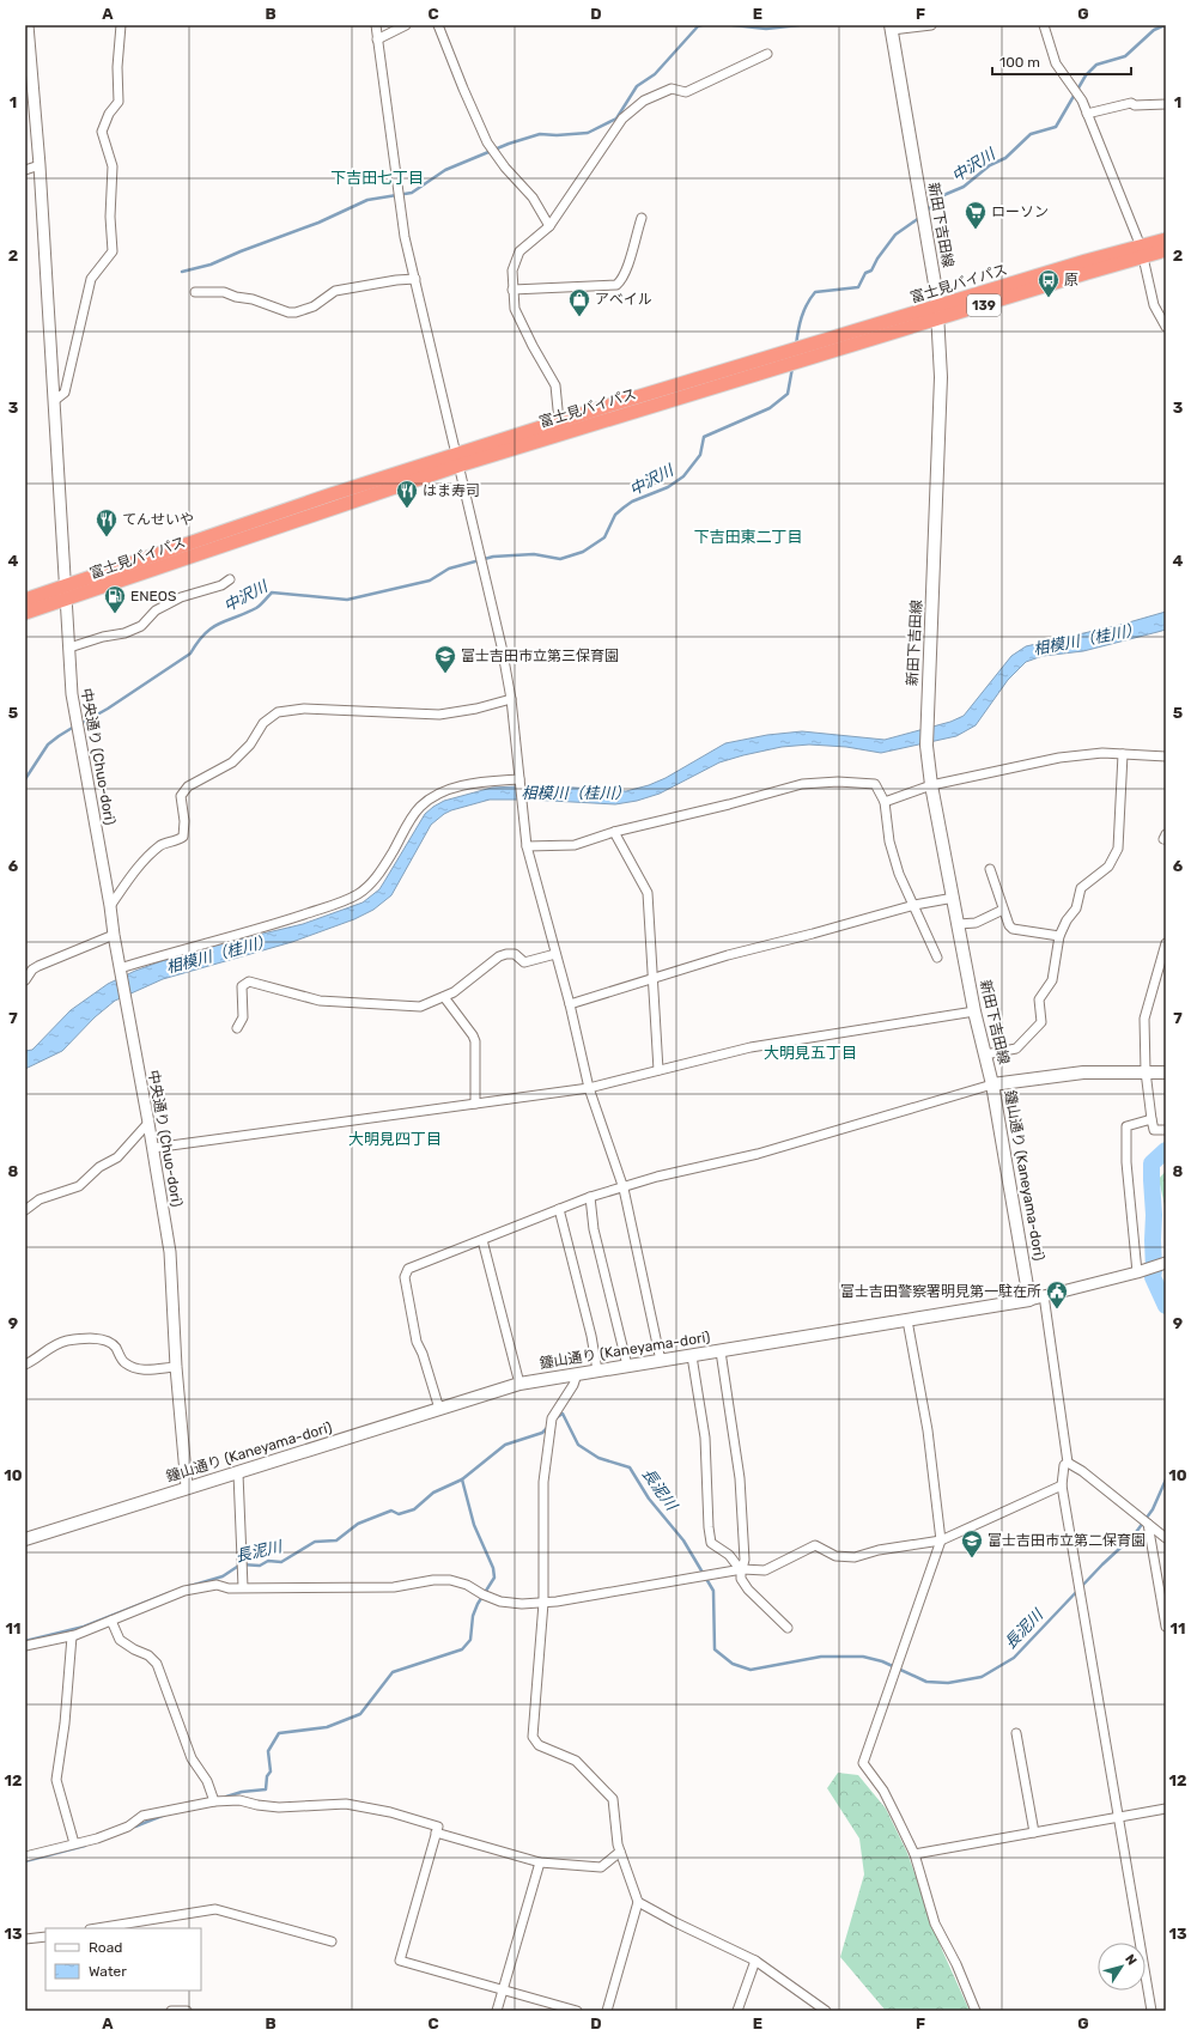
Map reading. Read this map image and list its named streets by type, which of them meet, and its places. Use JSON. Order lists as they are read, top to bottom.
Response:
{
  "streets": {
    "highway": ["富士見バイパス", "139"],
    "main road": ["新田下吉田線", "鐘山通り (Kaneyama-dori)"],
    "street": ["中央通り (Chuo-dori)"]
  },
  "crossings": [
    ["新田下吉田線", "富士見バイパス"],
    ["新田下吉田線", "鐘山通り (Kaneyama-dori)"],
    ["富士見バイパス", "中央通り (Chuo-dori)"],
    ["中央通り (Chuo-dori)", "鐘山通り (Kaneyama-dori)"]
  ],
  "districts": [
    "下吉田七丁目",
    "下吉田東二丁目",
    "大明見五丁目",
    "大明見四丁目"
  ],
  "water": ["中沢川", "相模川（桂川）", "長泥川"],
  "places": {
    "supermarket": ["ローソン"],
    "bus stop": ["原"],
    "shop": ["アベイル"],
    "restaurant": ["はま寿司", "てんせいや"],
    "fuel station": ["ENEOS"],
    "school or university": ["富士吉田市立第三保育園", "富士吉田市立第二保育園"],
    "public building": ["富士吉田警察署明見第一駐在所"]
  },
  "legend": ["Road", "Water"],
  "scale_bar": "100 m",
  "north": "top right",
  "grid": {
    "columns": [
      "A",
      "B",
      "C",
      "D",
      "E",
      "F",
      "G"
    ],
    "rows": [
      "1",
      "2",
      "3",
      "4",
      "5",
      "6",
      "7",
      "8",
      "9",
      "10",
      "11",
      "12",
      "13"
    ]
  }
}
